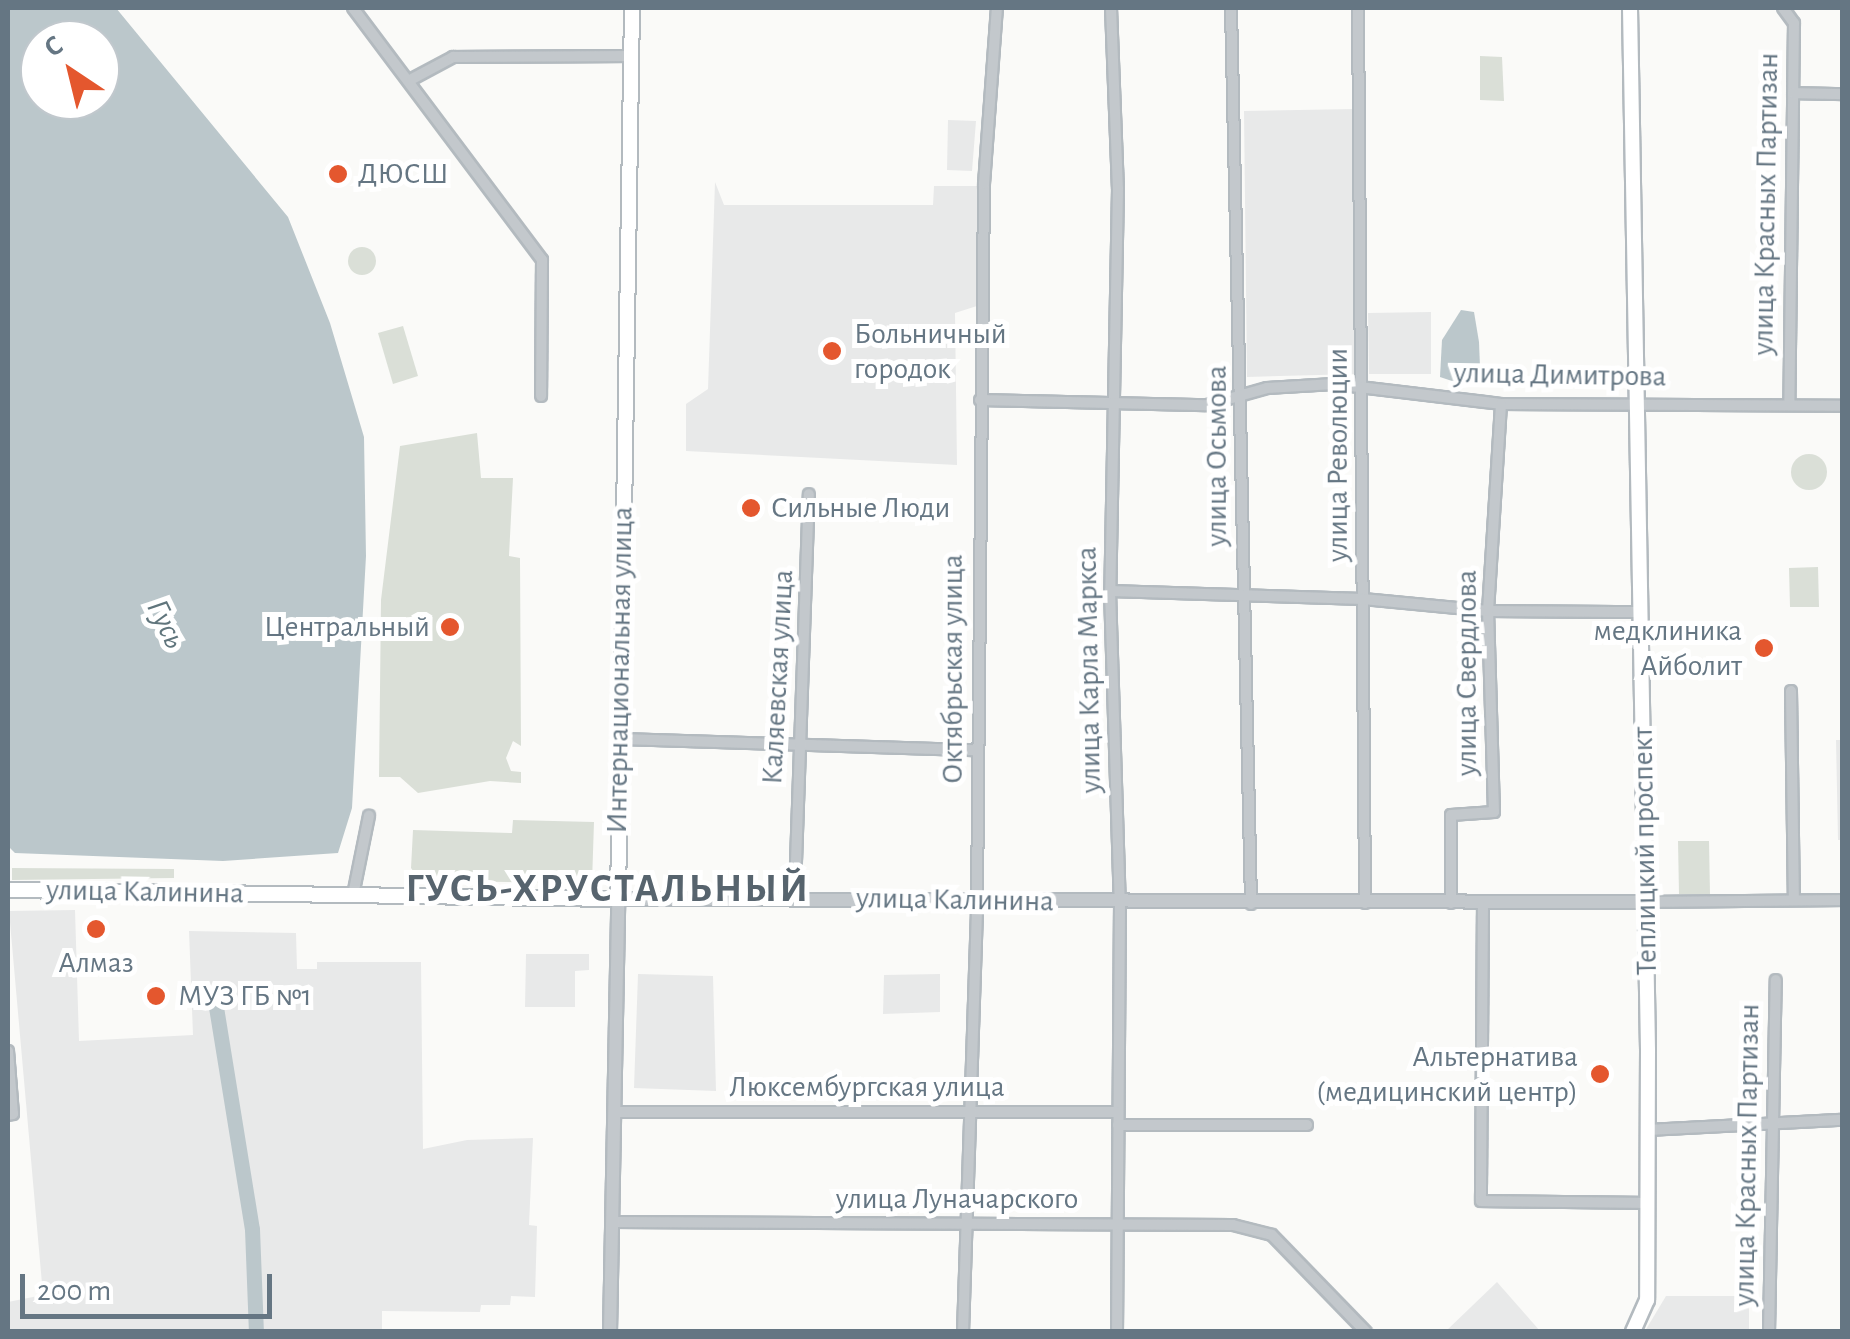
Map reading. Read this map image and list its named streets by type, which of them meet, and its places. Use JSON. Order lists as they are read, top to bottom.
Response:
{
  "streets": {
    "main road": ["Интернациональная улица", "Теплицкий проспект", "улица Калинина"],
    "street": [
      "улица Красных Партизан",
      "улица Димитрова",
      "улица Революции",
      "улица Осьмова",
      "Октябрьская улица",
      "улица Карла Маркса",
      "улица Свердлова",
      "Каляевская улица",
      "Люксембургская улица",
      "улица Луначарского"
    ]
  },
  "crossings": [
    ["улица Красных Партизан", "улица Димитрова"],
    ["улица Димитрова", "улица Революции"],
    ["улица Димитрова", "улица Осьмова"],
    ["улица Димитрова", "Октябрьская улица"],
    ["улица Димитрова", "улица Карла Маркса"],
    ["улица Димитрова", "улица Свердлова"],
    ["улица Димитрова", "Теплицкий проспект"],
    ["улица Революции", "улица Калинина"],
    ["улица Осьмова", "улица Калинина"],
    ["Октябрьская улица", "улица Калинина"],
    ["Октябрьская улица", "Люксембургская улица"],
    ["Октябрьская улица", "улица Луначарского"],
    ["Интернациональная улица", "улица Калинина"],
    ["Интернациональная улица", "Люксембургская улица"],
    ["Интернациональная улица", "улица Луначарского"],
    ["улица Карла Маркса", "улица Калинина"],
    ["улица Карла Маркса", "Люксембургская улица"],
    ["улица Карла Маркса", "улица Луначарского"],
    ["улица Свердлова", "улица Калинина"],
    ["Теплицкий проспект", "улица Калинина"]
  ],
  "districts": ["ГУСЬ-ХРУСТАЛЬНЫЙ"],
  "water": ["Гусь"],
  "places": [
    "ДЮСШ",
    "Больничный городок",
    "Сильные Люди",
    "Центральный",
    "медклиника Айболит",
    "Алмаз",
    "МУЗ ГБ №1",
    "Альтернатива (медицинский центр)"
  ],
  "scale_bar": "200 m",
  "north": "top left"
}
